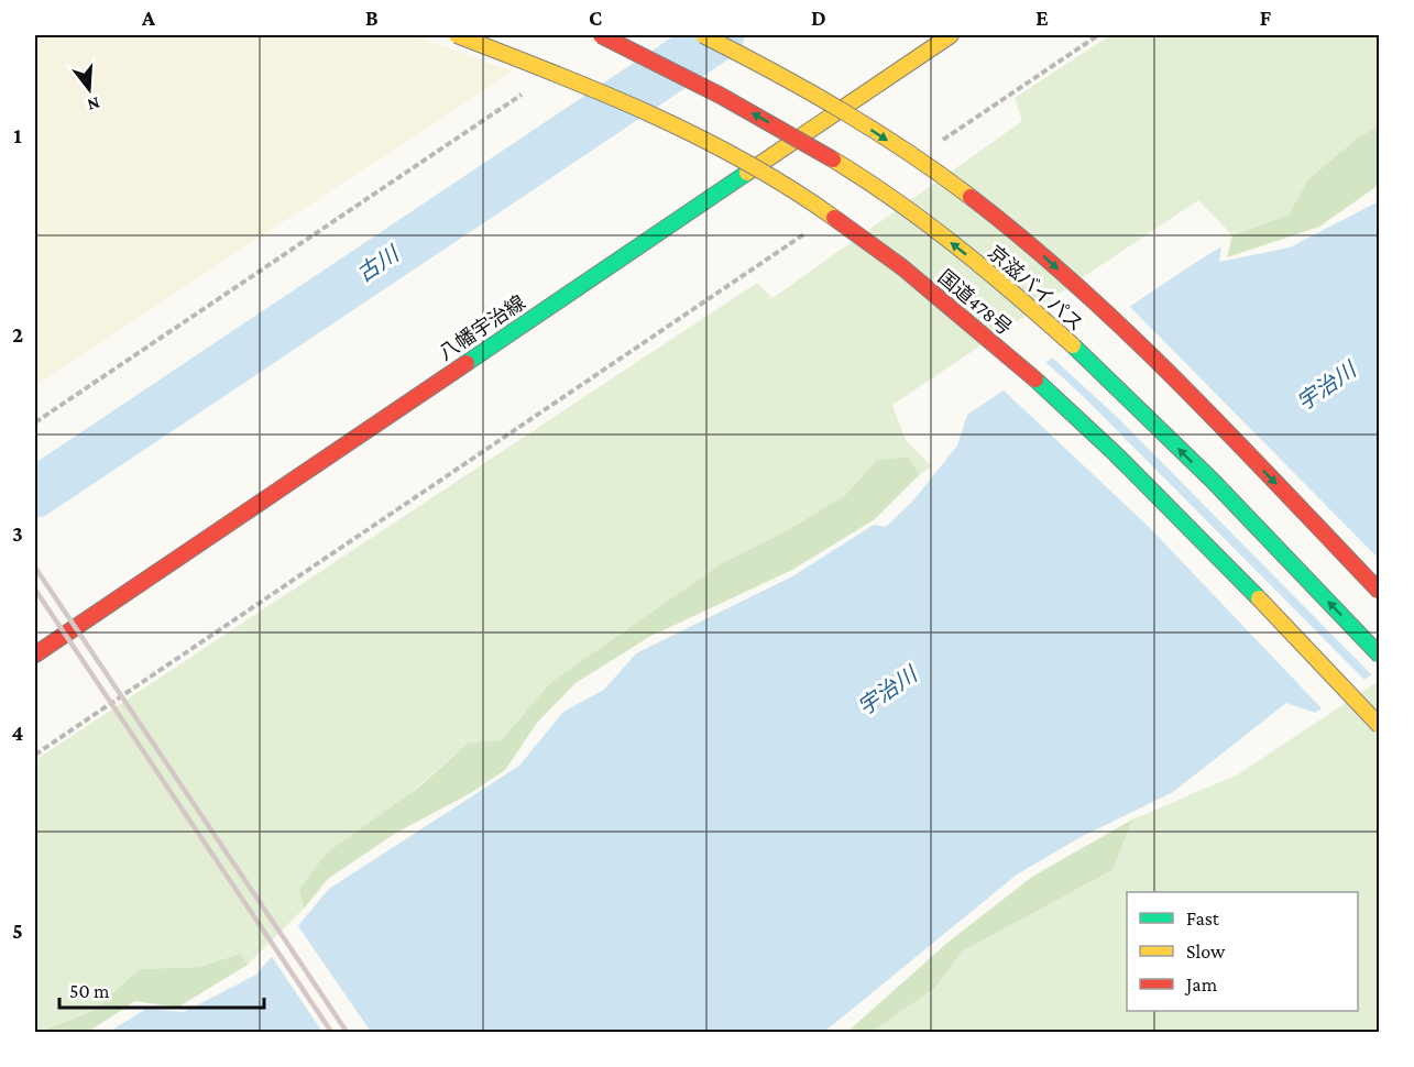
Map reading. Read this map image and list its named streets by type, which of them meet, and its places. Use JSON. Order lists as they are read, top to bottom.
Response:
{
  "streets": {
    "main road": ["京滋バイパス", "国道478号", "八幡宇治線"]
  },
  "water": ["古川", "宇治川"],
  "legend": ["Fast", "Slow", "Jam"],
  "scale_bar": "50 m",
  "north": "bottom",
  "grid": {
    "columns": [
      "A",
      "B",
      "C",
      "D",
      "E",
      "F"
    ],
    "rows": [
      "1",
      "2",
      "3",
      "4",
      "5"
    ]
  }
}
